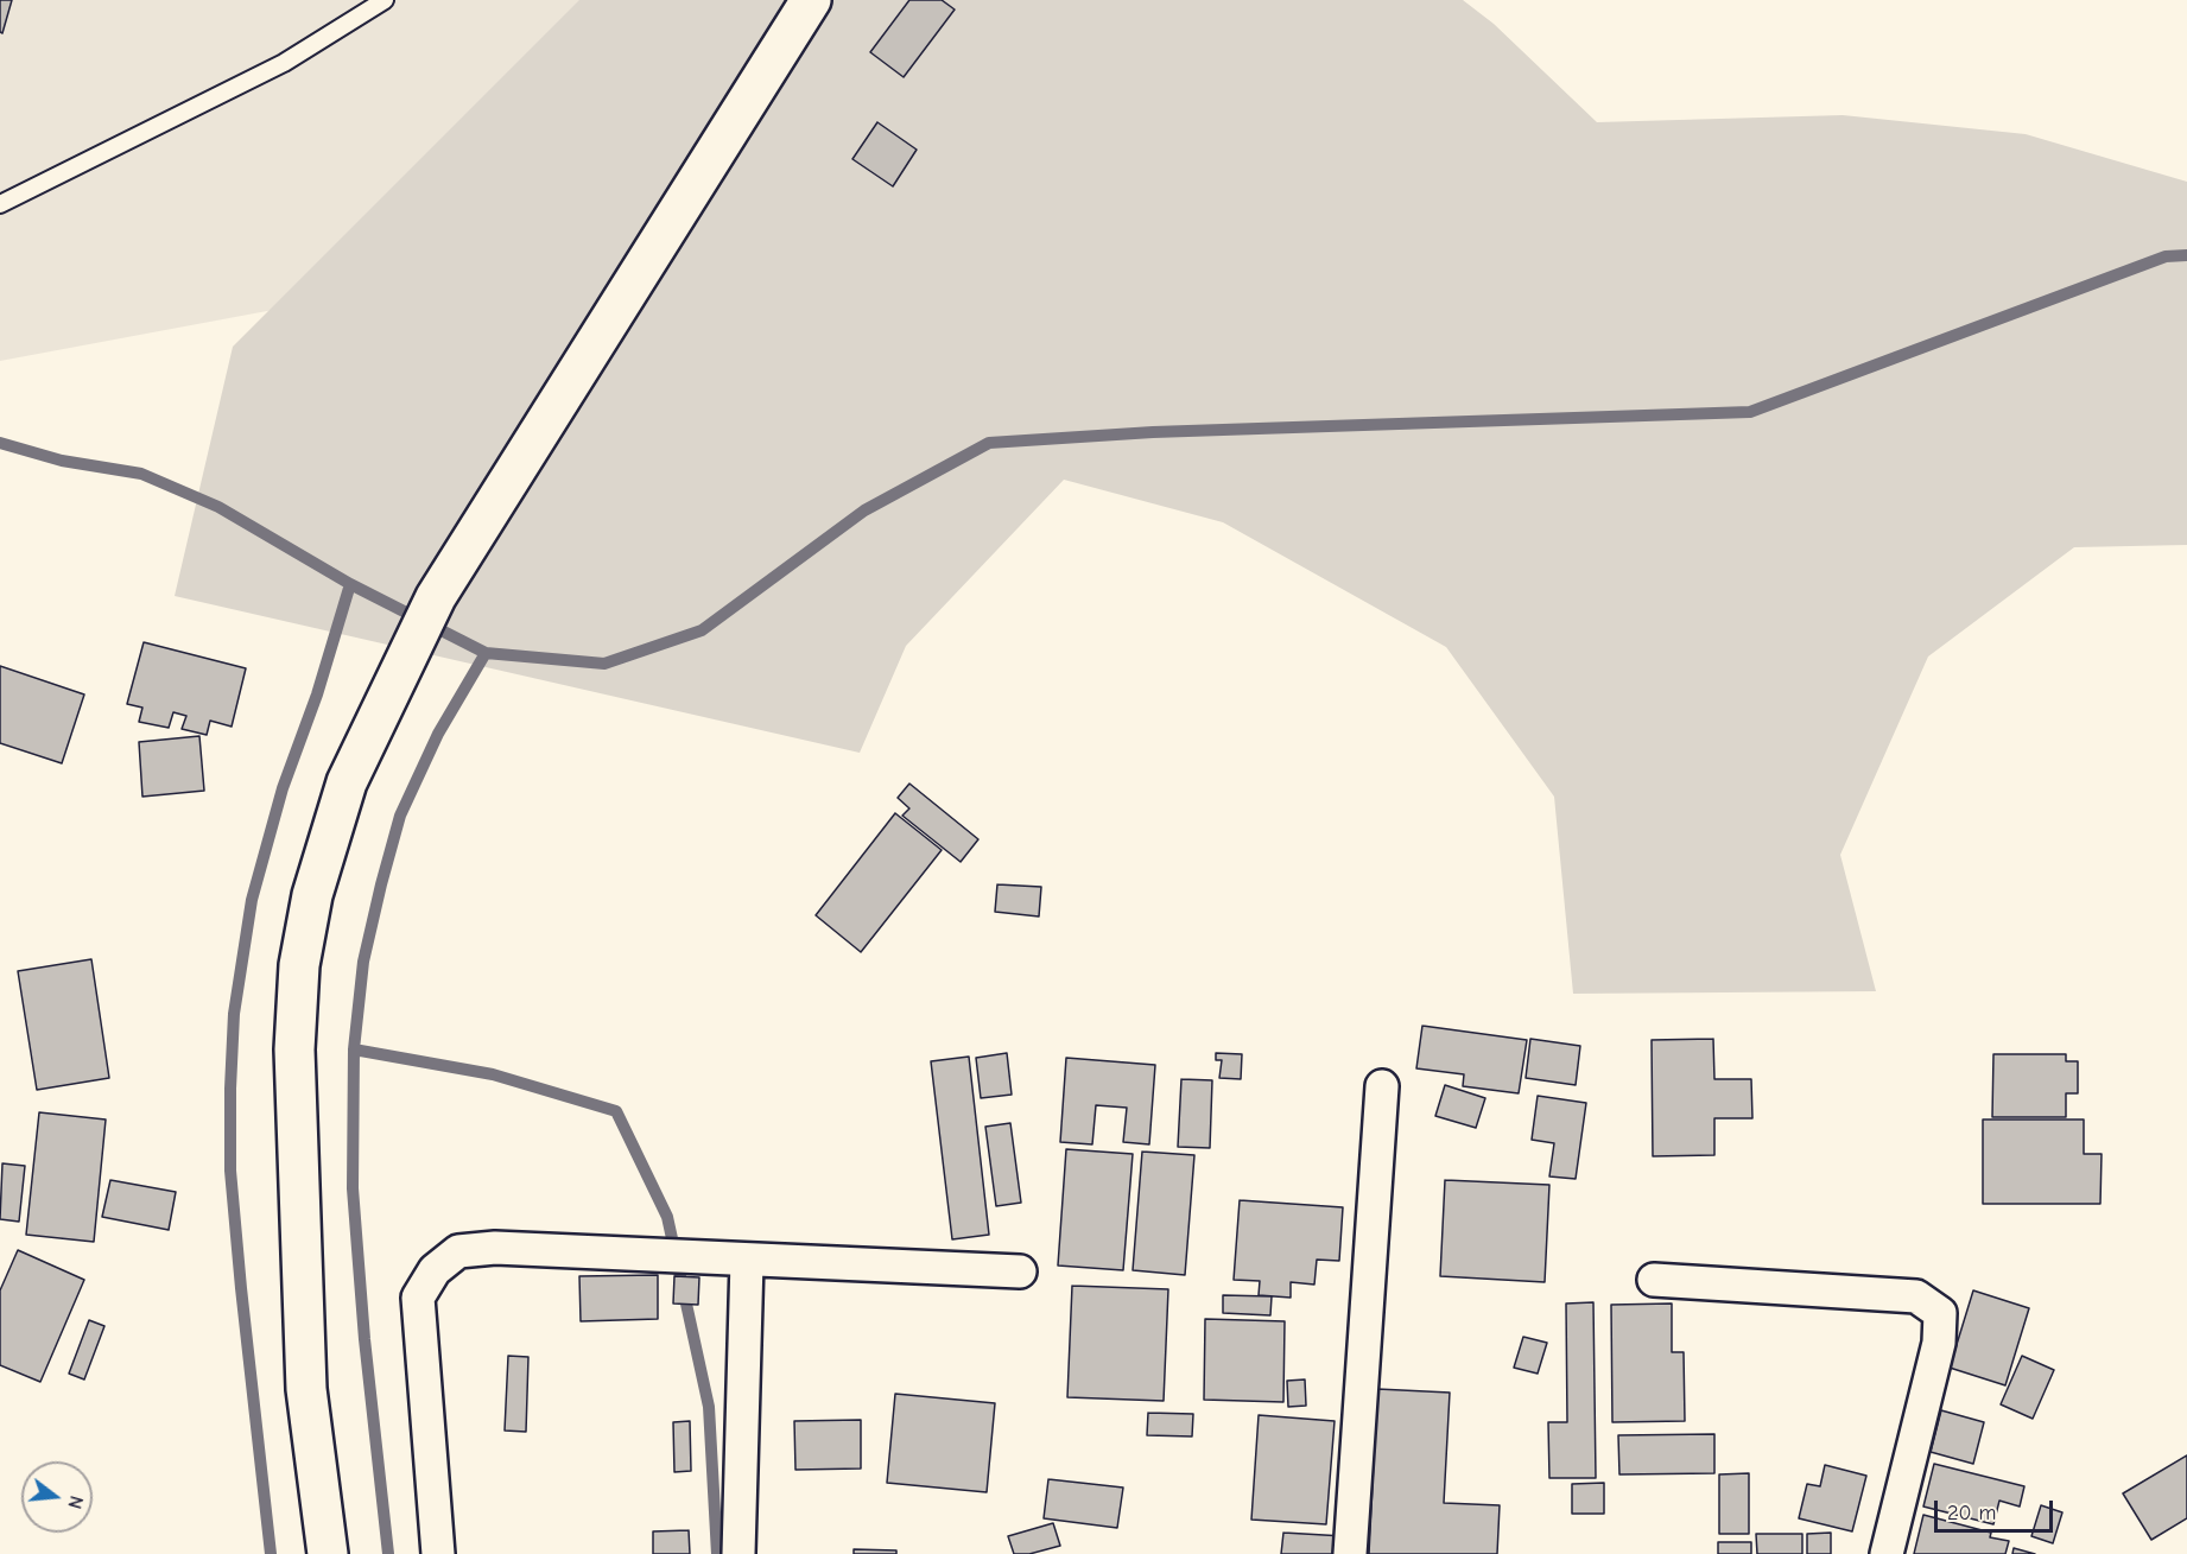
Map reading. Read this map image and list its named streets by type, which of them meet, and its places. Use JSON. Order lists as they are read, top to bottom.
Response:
{
  "scale_bar": "20 m",
  "north": "right"
}
